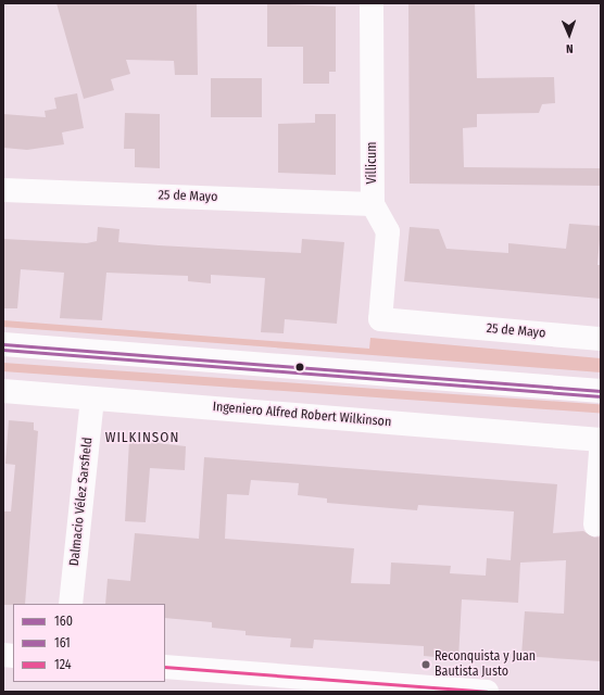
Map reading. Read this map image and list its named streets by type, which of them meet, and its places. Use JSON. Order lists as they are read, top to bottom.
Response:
{
  "streets": {
    "street": [
      "Villicum",
      "25 de Mayo",
      "Ingeniero Alfred Robert Wilkinson",
      "Dalmacio Vélez Sarsfield"
    ]
  },
  "crossings": [
    ["Villicum", "25 de Mayo"],
    ["Ingeniero Alfred Robert Wilkinson", "Dalmacio Vélez Sarsfield"]
  ],
  "districts": ["WILKINSON"],
  "places": ["Reconquista y Juan Bautista Justo"],
  "lines": ["transit line 160", "transit line 161", "transit line 124"],
  "legend": ["160", "161", "124"],
  "north": "bottom"
}
